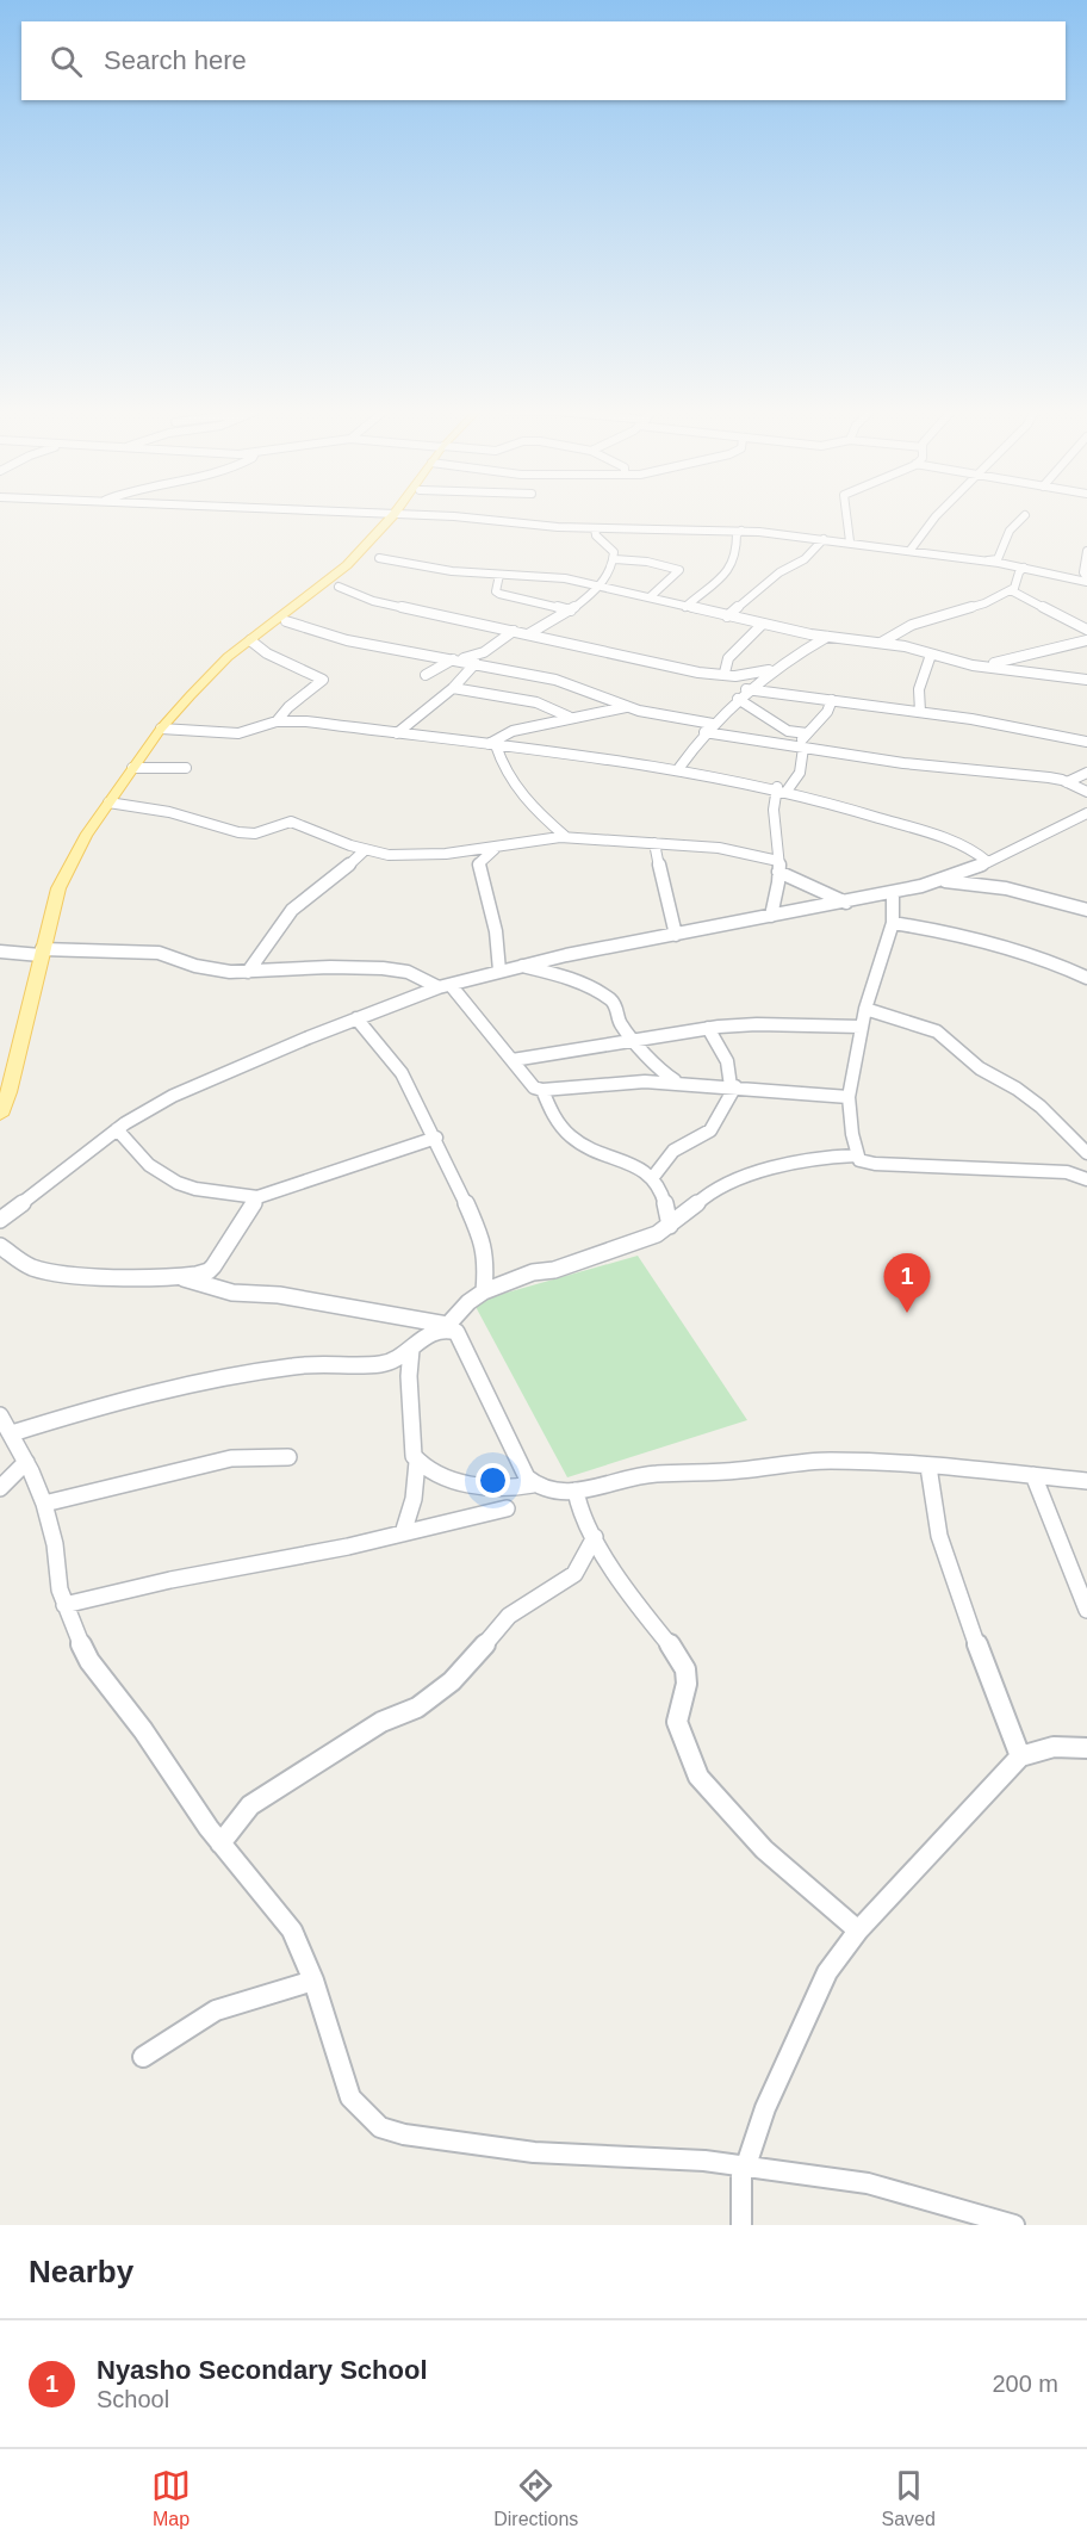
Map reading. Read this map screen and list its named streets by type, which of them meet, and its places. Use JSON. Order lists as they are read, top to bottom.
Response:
{
  "page": {
    "search": "Search here",
    "pins": "1",
    "heading": "Nearby",
    "list": [
      {
        "mark": "1",
        "name": "Nyasho Secondary School",
        "note": "School",
        "value": "200 m"
      }
    ],
    "nav": ["Map", "Directions", "Saved"]
  }
}
